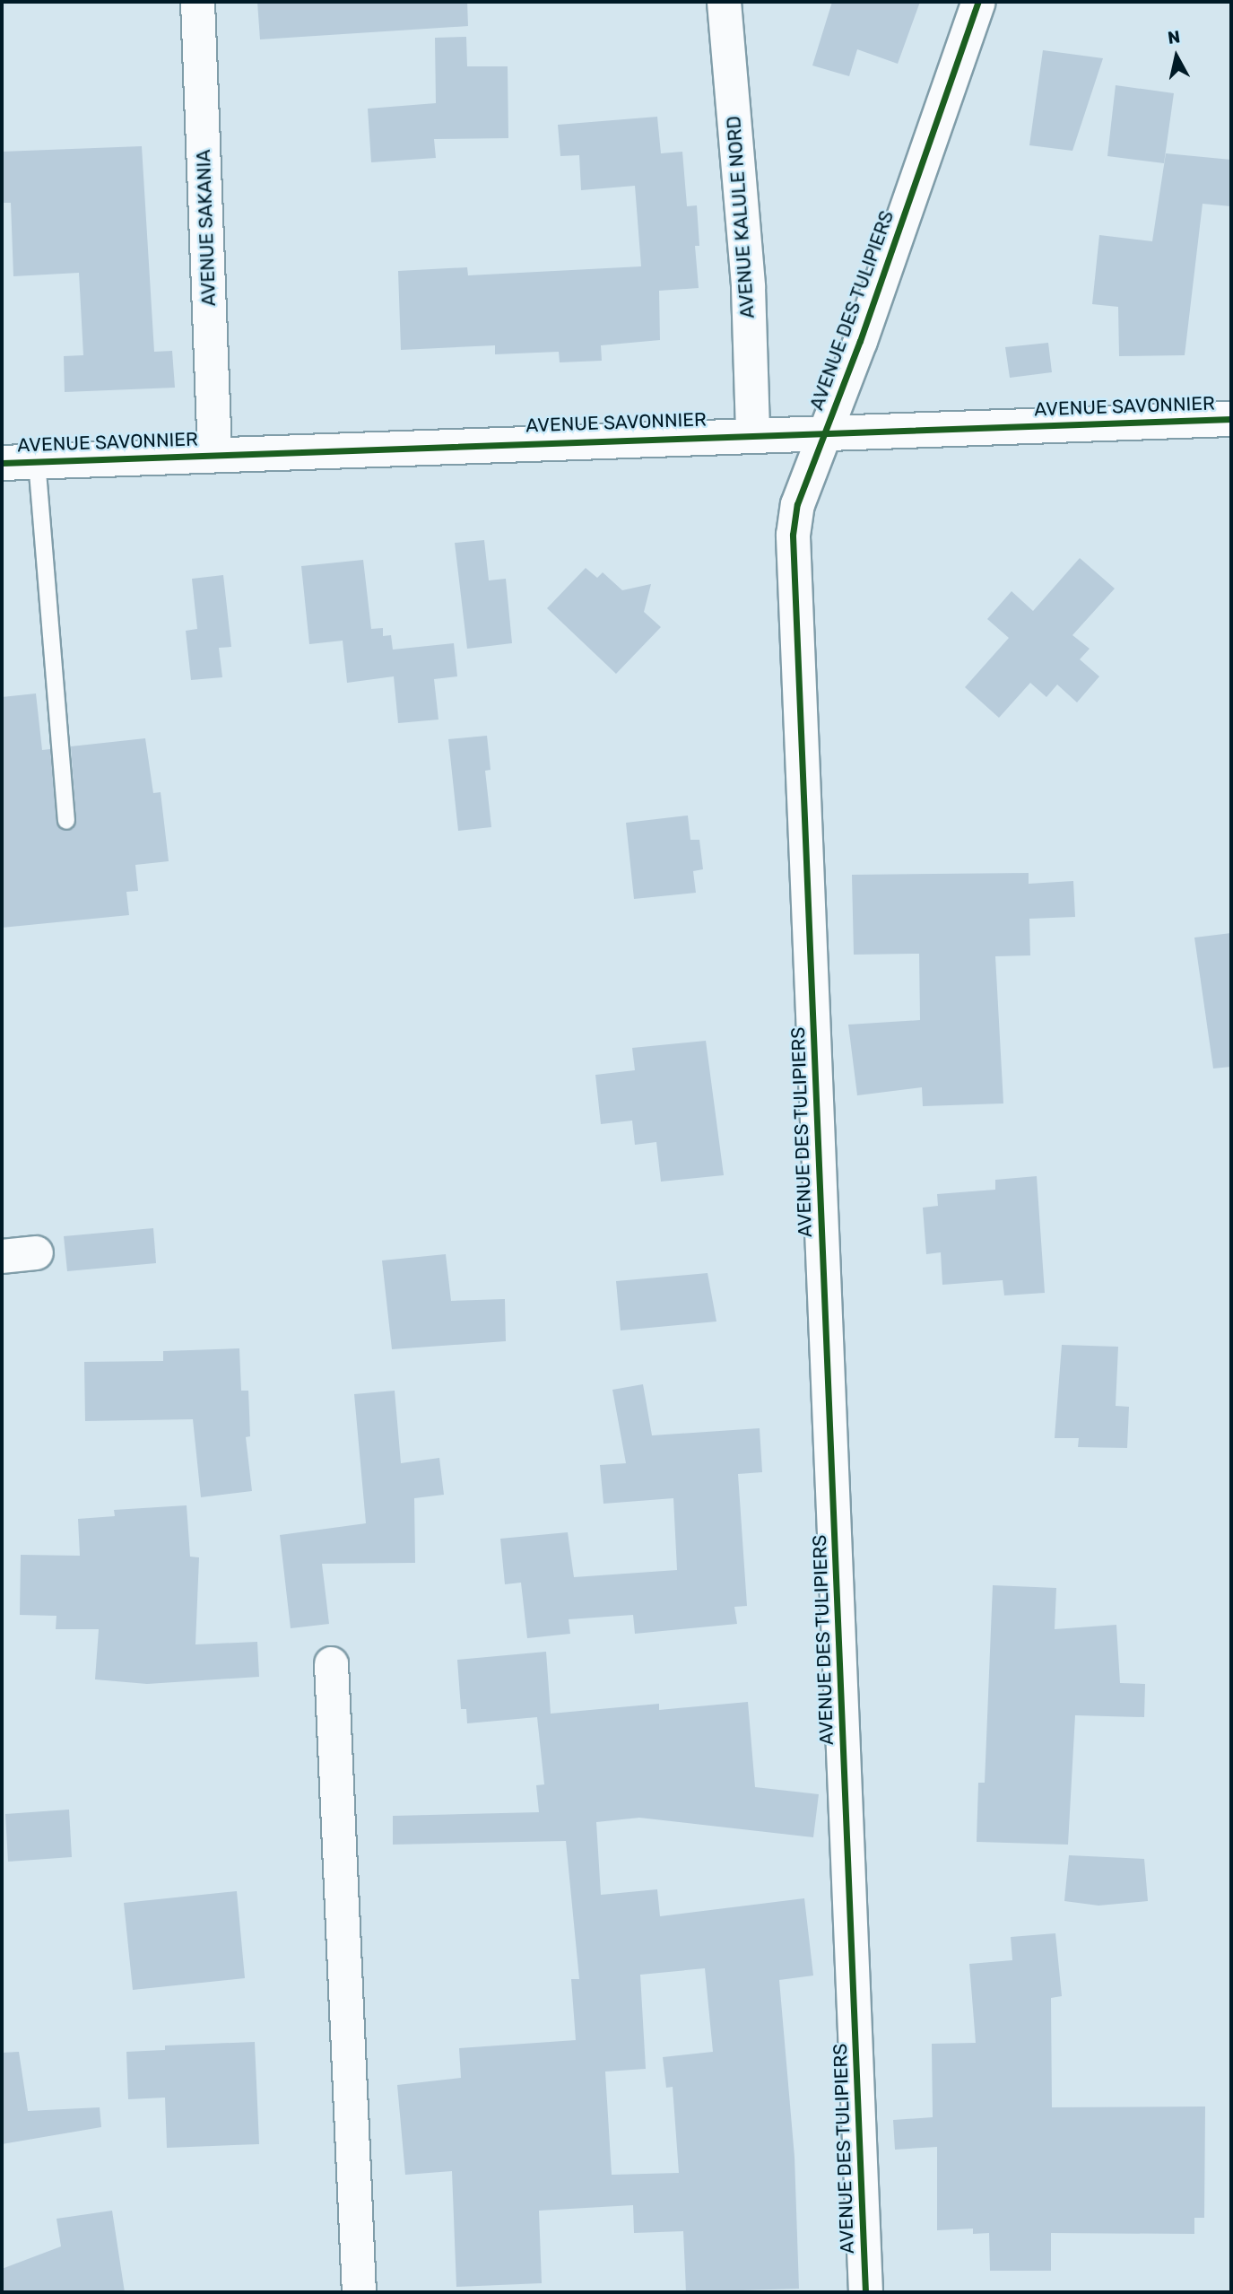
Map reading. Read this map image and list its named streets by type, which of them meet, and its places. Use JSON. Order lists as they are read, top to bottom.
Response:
{
  "streets": {
    "street": [
      "AVENUE KALULE NORD",
      "AVENUE SAKANIA",
      "AVENUE DES TULIPIERS",
      "AVENUE SAVONNIER"
    ]
  },
  "crossings": [
    ["AVENUE KALULE NORD", "AVENUE SAVONNIER"],
    ["AVENUE SAKANIA", "AVENUE SAVONNIER"],
    ["AVENUE DES TULIPIERS", "AVENUE SAVONNIER"]
  ],
  "north": "top"
}
